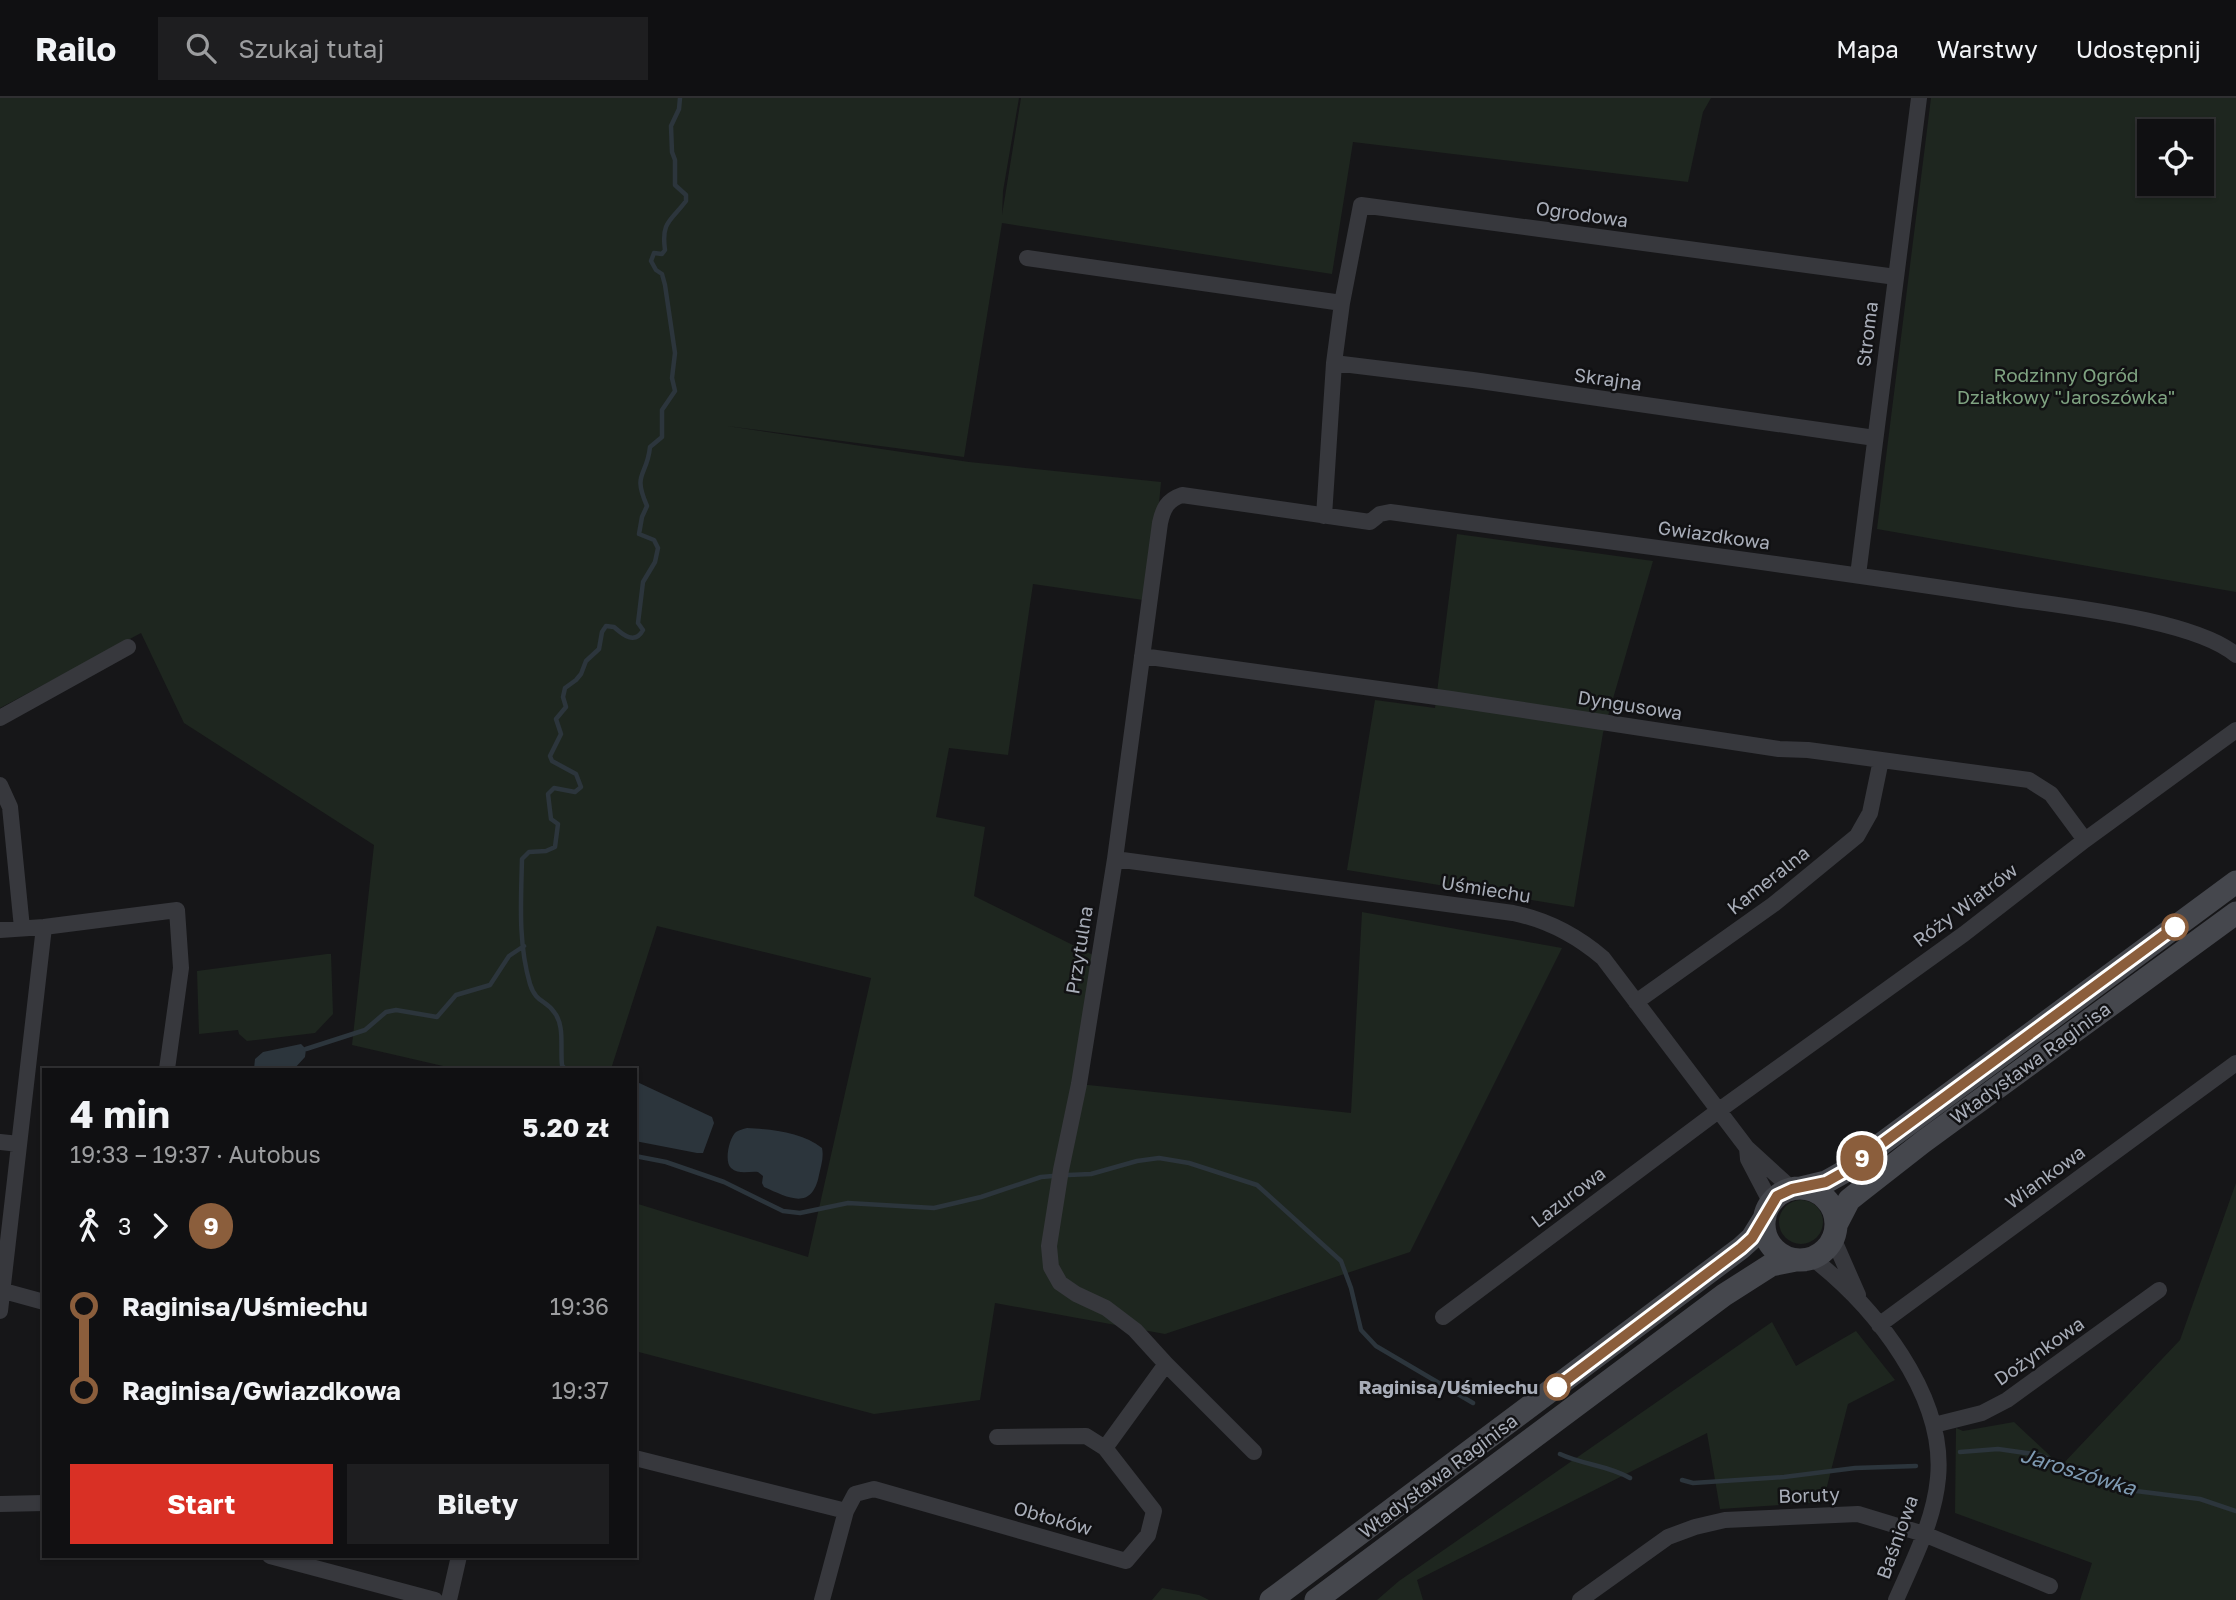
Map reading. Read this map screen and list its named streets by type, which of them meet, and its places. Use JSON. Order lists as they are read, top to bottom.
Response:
{
  "streets": {
    "main road": ["Władysława Raginisa"],
    "street": [
      "Ogrodowa",
      "Stroma",
      "Skrajna",
      "Gwiazdkowa",
      "Dyngusowa",
      "Kameralna",
      "Uśmiechu",
      "Róży Wiatrów",
      "Przytulna",
      "Wiankowa",
      "Lazurowa",
      "Dożynkowa",
      "Boruty",
      "Obłoków",
      "Baśniowa"
    ]
  },
  "crossings": [
    ["Ogrodowa", "Stroma"],
    ["Ogrodowa", "Skrajna"],
    ["Ogrodowa", "Gwiazdkowa"],
    ["Stroma", "Skrajna"],
    ["Stroma", "Gwiazdkowa"],
    ["Gwiazdkowa", "Przytulna"],
    ["Dyngusowa", "Kameralna"],
    ["Dyngusowa", "Róży Wiatrów"],
    ["Dyngusowa", "Przytulna"],
    ["Kameralna", "Uśmiechu"],
    ["Uśmiechu", "Róży Wiatrów"],
    ["Uśmiechu", "Przytulna"],
    ["Uśmiechu", "Władysława Raginisa"],
    ["Uśmiechu", "Lazurowa"],
    ["Uśmiechu", "Baśniowa"],
    ["Róży Wiatrów", "Lazurowa"],
    ["Władysława Raginisa", "Baśniowa"],
    ["Wiankowa", "Baśniowa"],
    ["Dożynkowa", "Baśniowa"],
    ["Boruty", "Baśniowa"]
  ],
  "water": ["Jaroszówka"],
  "parks": ["Rodzinny Ogród Działkowy \"Jaroszówka\""],
  "places": ["Raginisa/Uśmiechu"],
  "lines": ["bus line 9"],
  "page": {
    "header": "Railo",
    "search": "Szukaj tutaj",
    "nav": ["Mapa", "Warstwy", "Udostępnij"],
    "on_map": "9",
    "heading": ["4 min", "19:33 – 19:37 · Autobus", "5.20 zł"],
    "legs": ["3", "9"],
    "list": [
      {
        "name": "Raginisa/Uśmiechu",
        "value": "19:36"
      },
      {
        "name": "Raginisa/Gwiazdkowa",
        "value": "19:37"
      }
    ],
    "buttons": ["Start", "Bilety"]
  }
}
